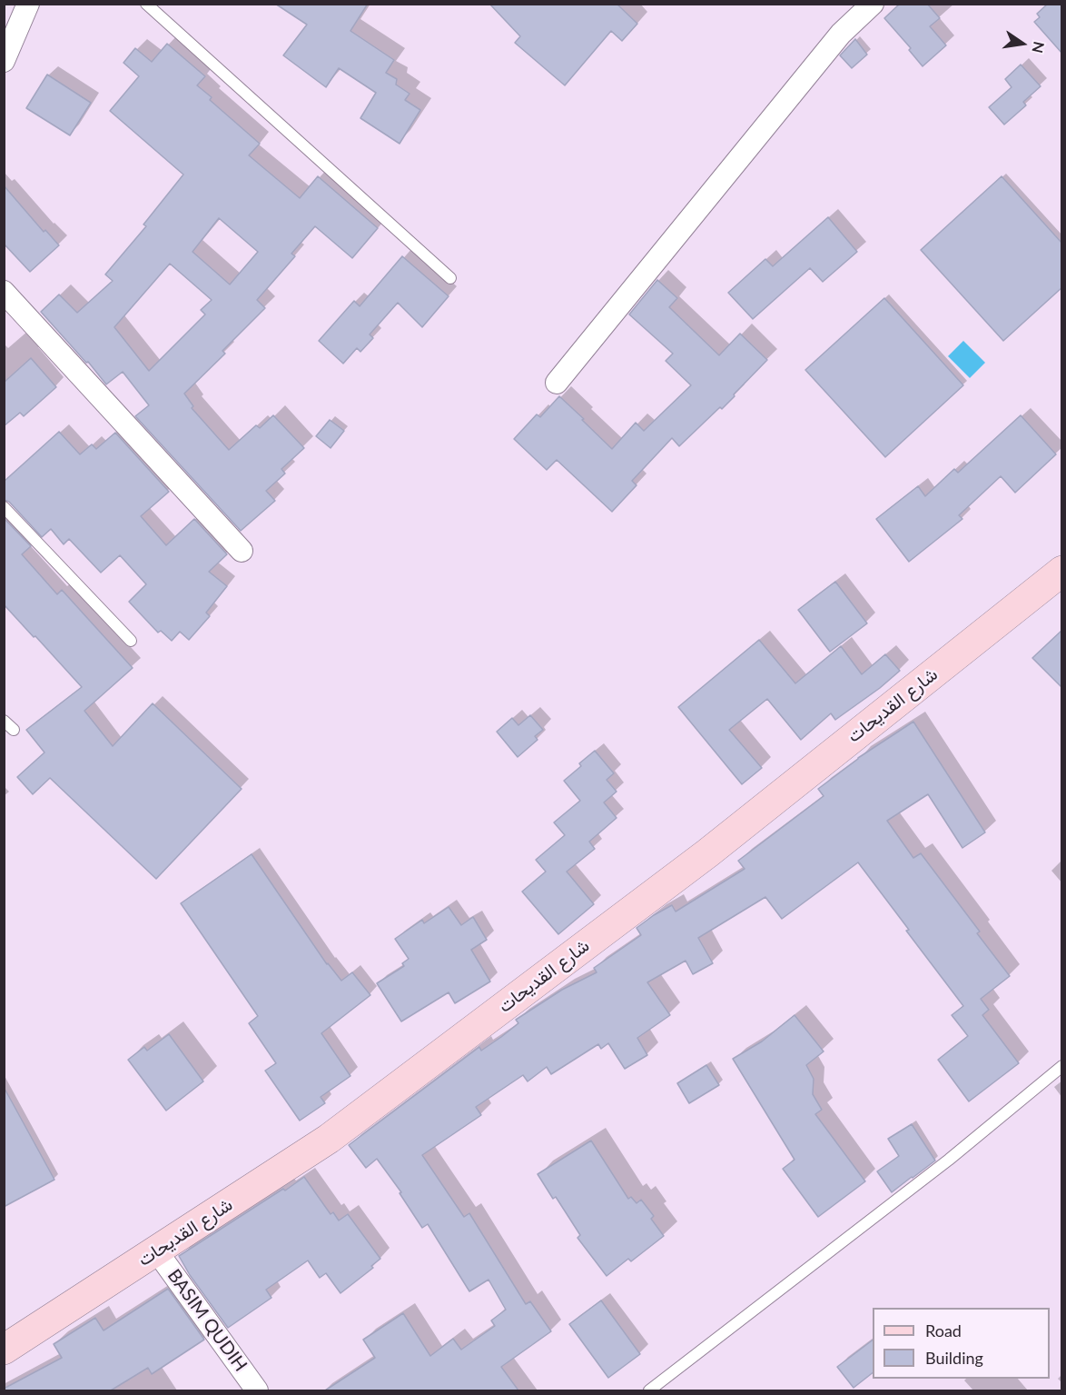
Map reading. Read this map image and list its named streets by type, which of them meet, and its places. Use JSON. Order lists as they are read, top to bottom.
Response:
{
  "streets": {
    "street": ["شارع القديحات", "BASIM QUDIH"]
  },
  "crossings": [
    ["شارع القديحات", "BASIM QUDIH"]
  ],
  "legend": ["Road", "Building"],
  "north": "right"
}
